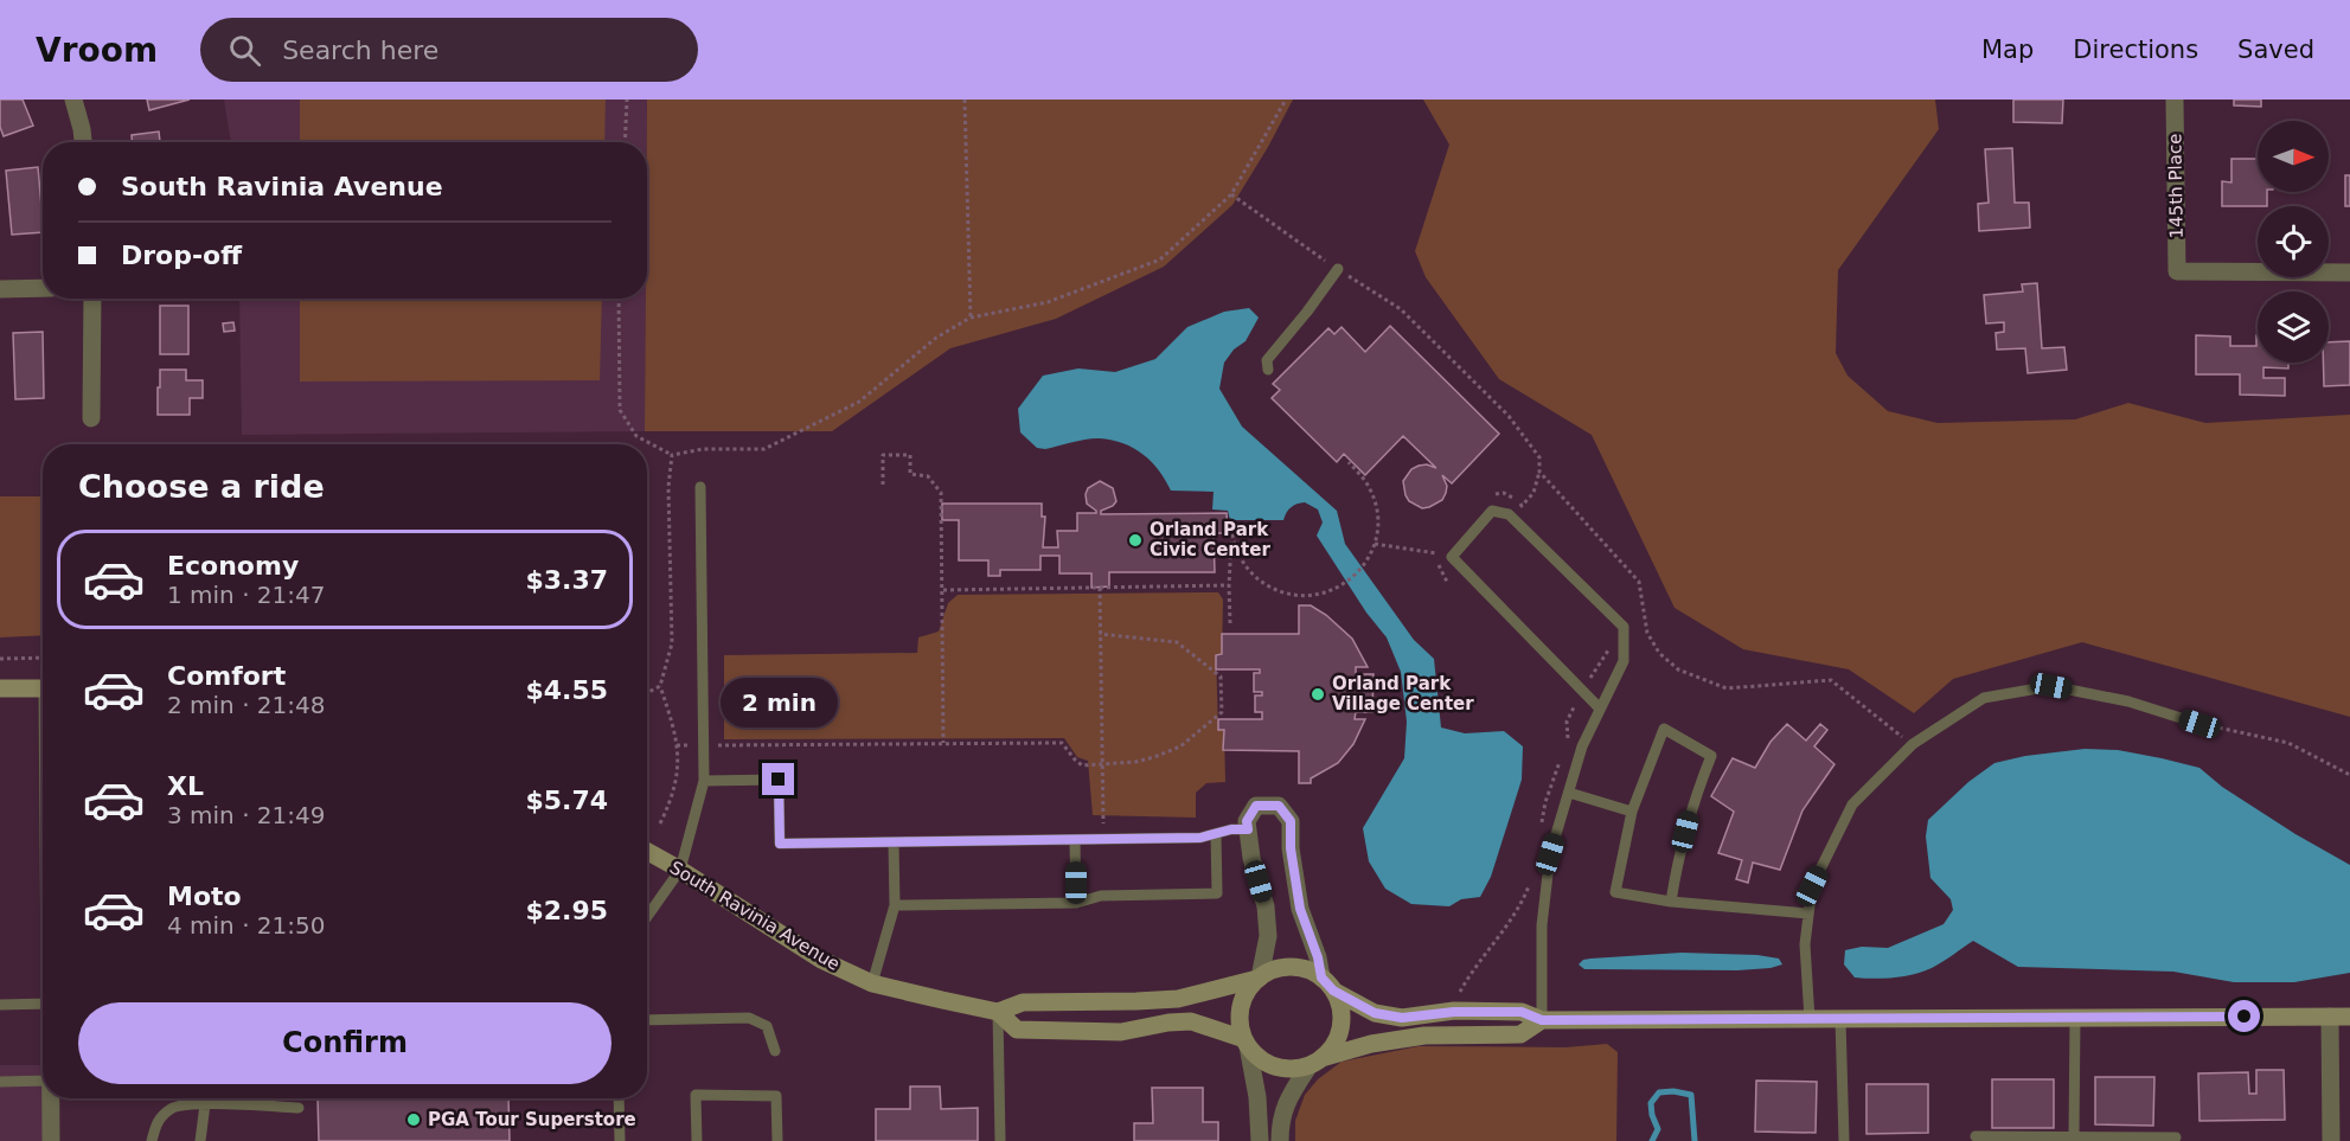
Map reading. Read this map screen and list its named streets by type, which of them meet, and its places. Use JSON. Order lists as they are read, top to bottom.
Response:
{
  "streets": {
    "street": ["145th Place", "South Ravinia Avenue"]
  },
  "places": ["Orland Park Civic Center", "Orland Park Village Center", "PGA Tour Superstore"],
  "north": "right",
  "page": {
    "header": "Vroom",
    "search": "Search here",
    "nav": ["Map", "Directions", "Saved"],
    "banner": ["South Ravinia Avenue", "Drop-off"],
    "heading": "Choose a ride",
    "list": [
      {
        "name": "Economy",
        "note": "1 min · 21:47",
        "value": "$3.37"
      },
      {
        "name": "Comfort",
        "note": "2 min · 21:48",
        "value": "$4.55"
      },
      {
        "name": "XL",
        "note": "3 min · 21:49",
        "value": "$5.74"
      },
      {
        "name": "Moto",
        "note": "4 min · 21:50",
        "value": "$2.95"
      }
    ],
    "bubble": "2 min",
    "buttons": "Confirm"
  }
}
